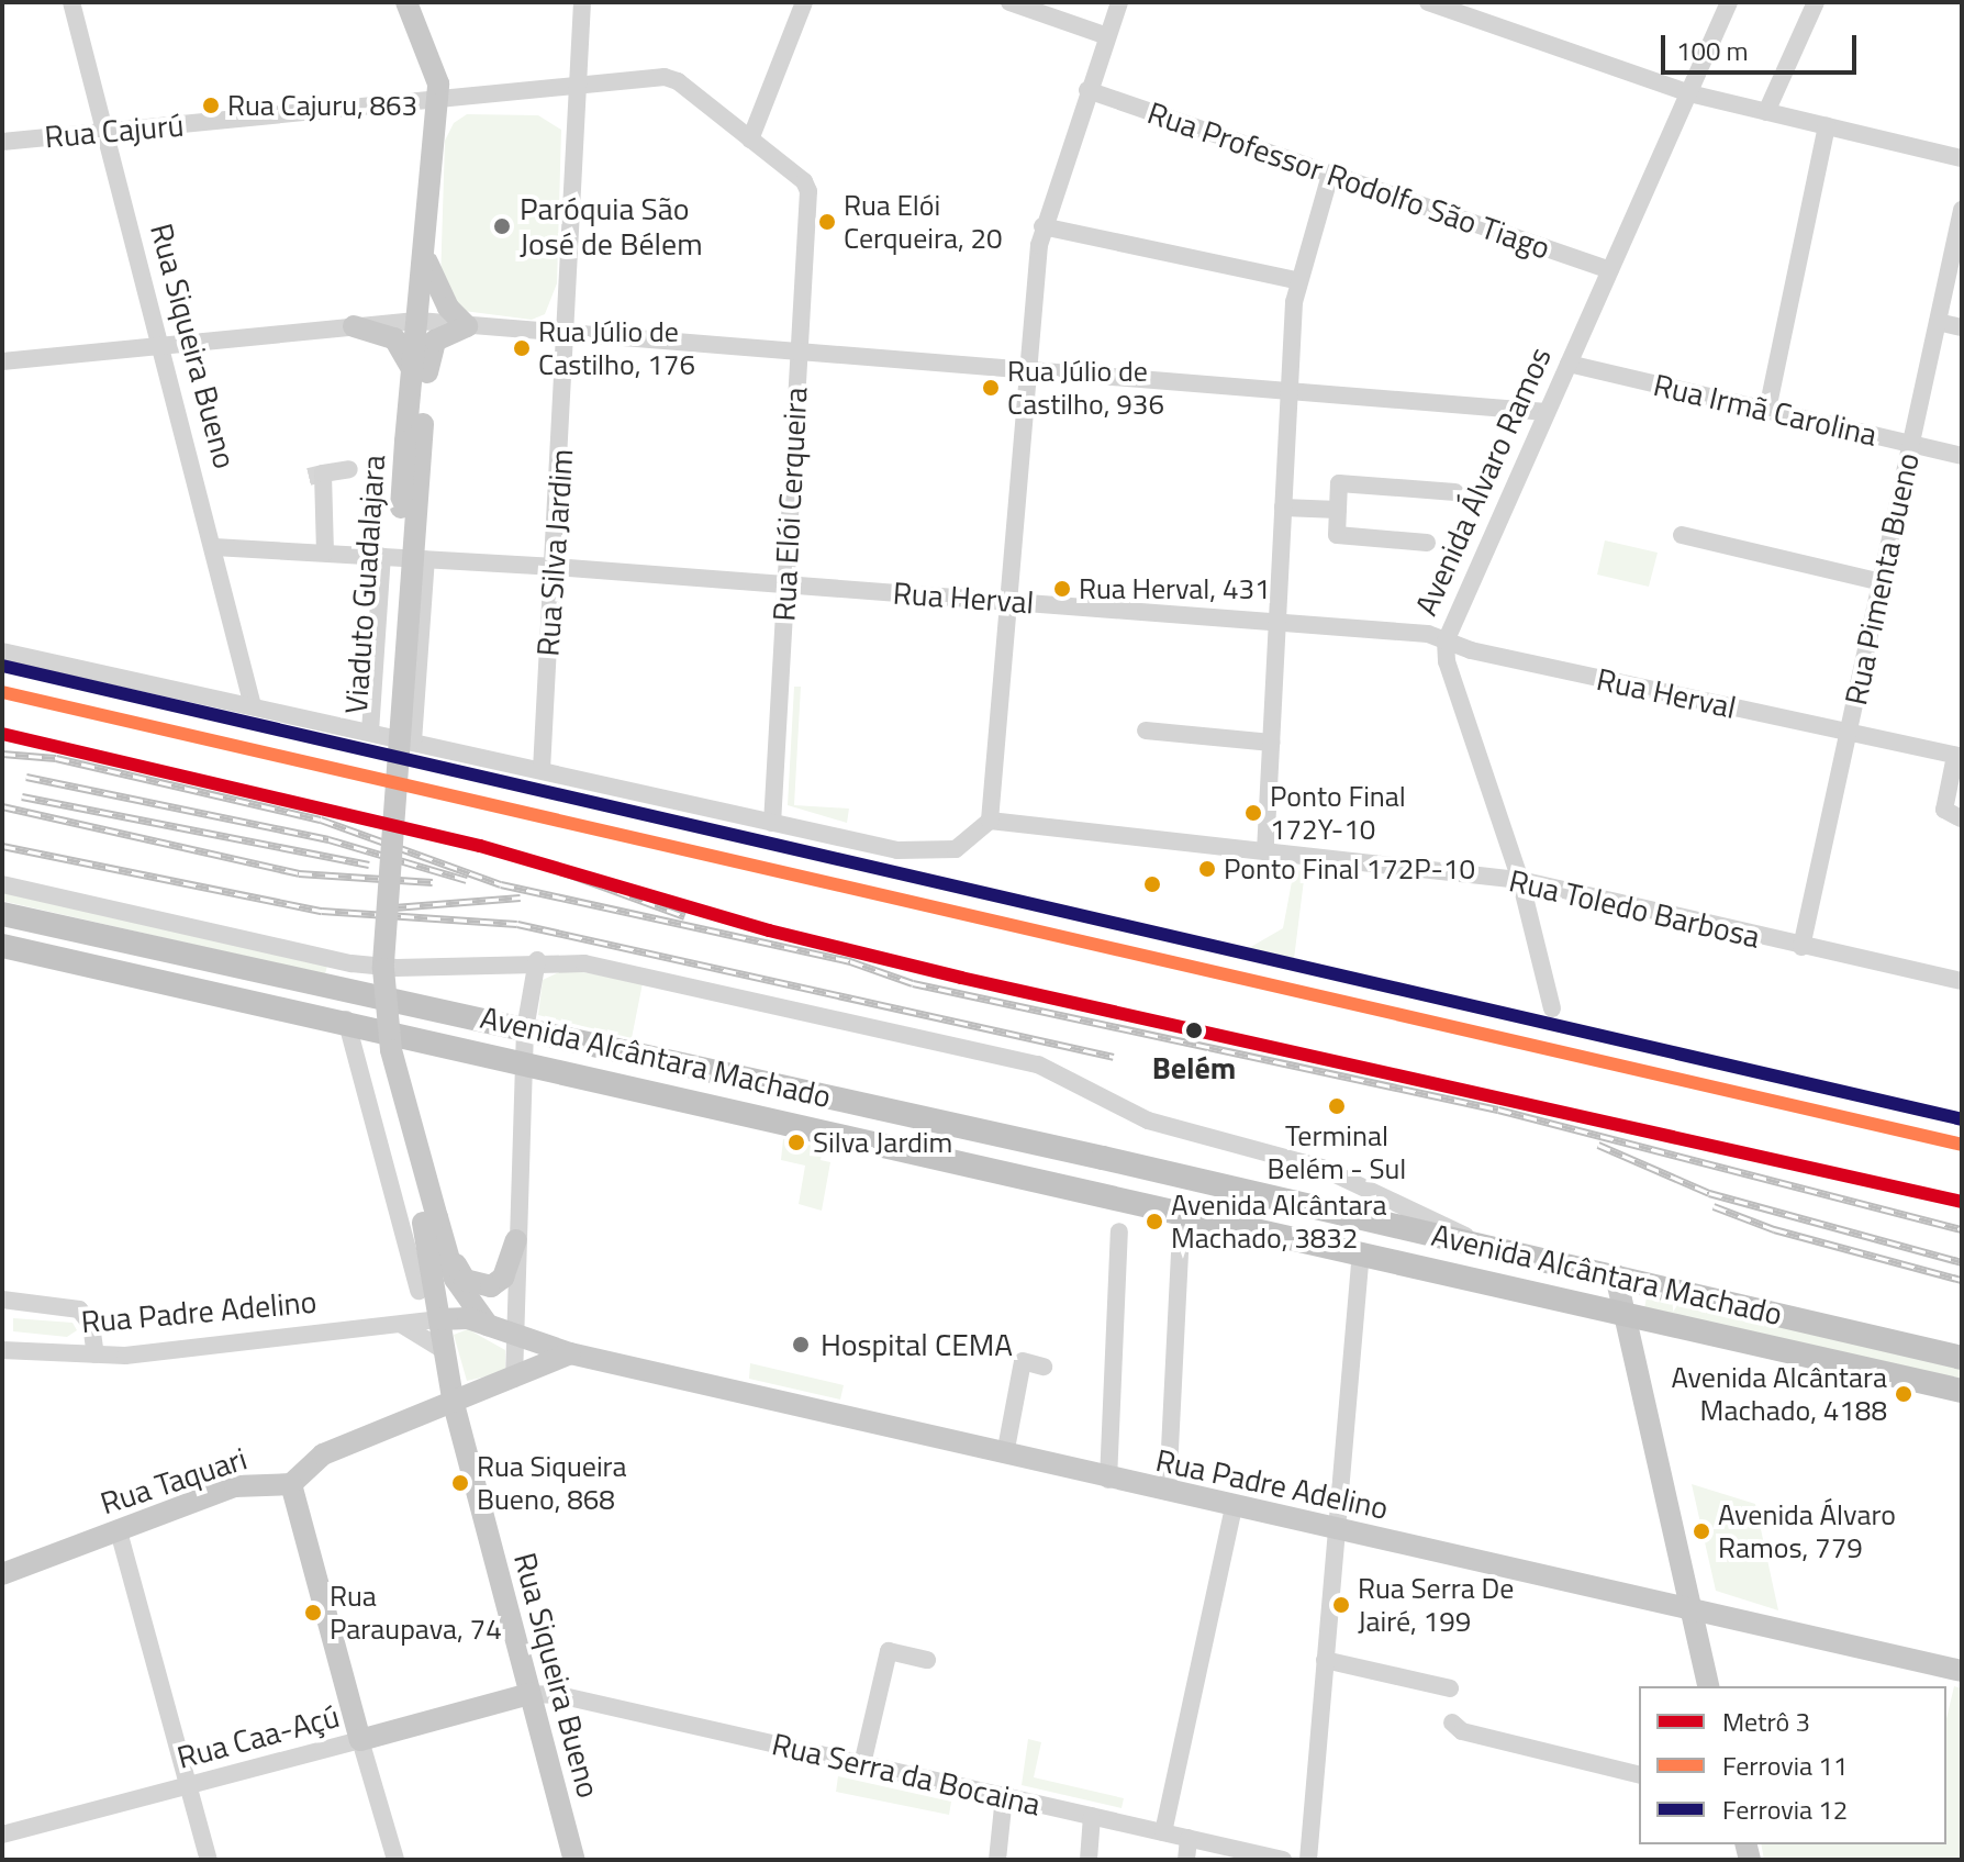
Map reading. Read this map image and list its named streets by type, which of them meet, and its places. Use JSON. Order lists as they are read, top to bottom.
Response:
{
  "streets": {
    "highway": ["Avenida Alcântara Machado"],
    "main road": [
      "Rua Siqueira Bueno",
      "Viaduto Guadalajara",
      "Rua Padre Adelino",
      "Rua Taquari",
      "Rua Caa-Açú"
    ],
    "street": [
      "Rua Cajurú",
      "Rua Professor Rodolfo São Tiago",
      "Rua Irmã Carolina",
      "Avenida Álvaro Ramos",
      "Rua Elói Cerqueira",
      "Rua Silva Jardim",
      "Rua Pimenta Bueno",
      "Rua Herval",
      "Rua Toledo Barbosa",
      "Rua Serra da Bocaina"
    ]
  },
  "crossings": [
    ["Rua Cajurú", "Rua Siqueira Bueno"],
    ["Rua Cajurú", "Rua Elói Cerqueira"],
    ["Rua Cajurú", "Rua Silva Jardim"],
    ["Rua Cajurú", "Viaduto Guadalajara"],
    ["Rua Professor Rodolfo São Tiago", "Avenida Álvaro Ramos"],
    ["Rua Siqueira Bueno", "Viaduto Guadalajara"],
    ["Rua Siqueira Bueno", "Rua Herval"],
    ["Rua Siqueira Bueno", "Rua Taquari"],
    ["Rua Siqueira Bueno", "Rua Caa-Açú"],
    ["Rua Siqueira Bueno", "Rua Serra da Bocaina"],
    ["Rua Irmã Carolina", "Avenida Álvaro Ramos"],
    ["Rua Irmã Carolina", "Rua Pimenta Bueno"],
    ["Avenida Álvaro Ramos", "Rua Herval"],
    ["Avenida Álvaro Ramos", "Rua Toledo Barbosa"],
    ["Rua Elói Cerqueira", "Rua Herval"],
    ["Rua Silva Jardim", "Rua Herval"],
    ["Rua Pimenta Bueno", "Rua Herval"],
    ["Rua Pimenta Bueno", "Rua Toledo Barbosa"],
    ["Viaduto Guadalajara", "Rua Padre Adelino"],
    ["Rua Padre Adelino", "Rua Taquari"],
    ["Rua Caa-Açú", "Rua Serra da Bocaina"]
  ],
  "places": [
    "Rua Cajuru, 863",
    "Rua Elói Cerqueira, 20",
    "Paróquia São José de Bélem",
    "Rua Júlio de Castilho, 176",
    "Rua Júlio de Castilho, 936",
    "Rua Herval, 431",
    "Ponto Final 172Y-10",
    "Ponto Final 172P-10",
    "Belém",
    "Terminal Belém - Sul",
    "Silva Jardim",
    "Avenida Alcântara Machado, 3832",
    "Hospital CEMA",
    "Avenida Alcântara Machado, 4188",
    "Rua Siqueira Bueno, 868",
    "Avenida Álvaro Ramos, 779",
    "Rua Serra De Jairé, 199",
    "Rua Paraupava, 74"
  ],
  "lines": ["rail line 12", "rail line 11", "metro line 3"],
  "legend": ["Metrô 3", "Ferrovia 11", "Ferrovia 12"],
  "scale_bar": "100 m"
}
